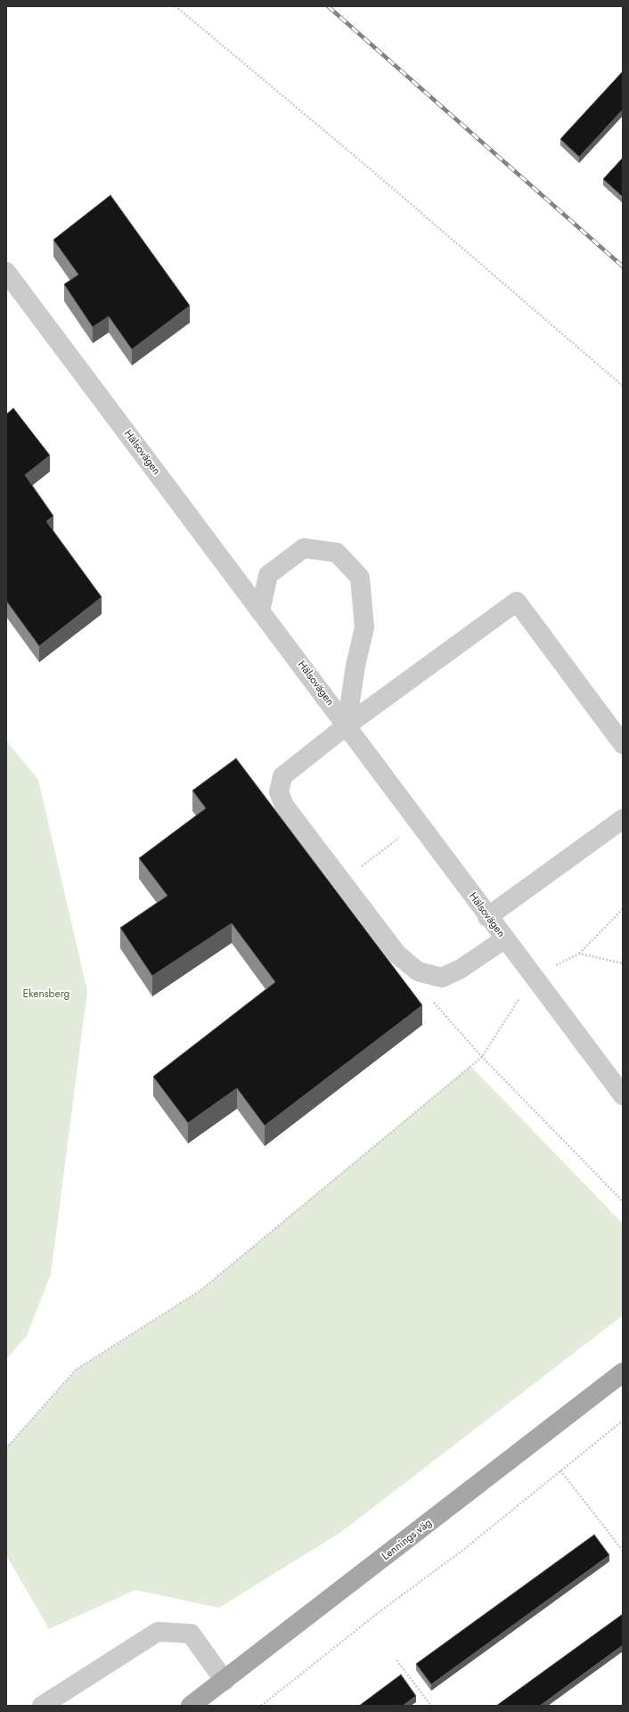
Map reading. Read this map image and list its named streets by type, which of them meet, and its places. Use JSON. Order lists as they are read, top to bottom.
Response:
{
  "streets": {
    "main road": ["Lennings väg"],
    "street": ["Hälsovägen"]
  },
  "parks": ["Ekensberg"]
}
